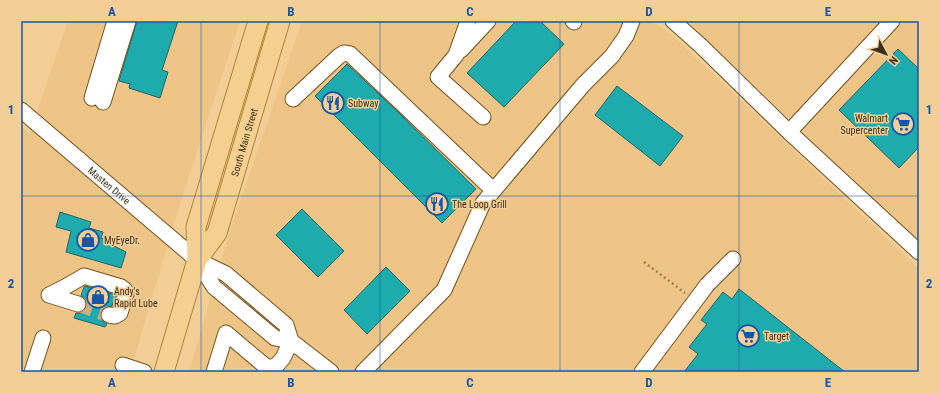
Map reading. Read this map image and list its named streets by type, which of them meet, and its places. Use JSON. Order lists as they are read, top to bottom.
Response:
{
  "streets": {
    "main road": ["South Main Street"],
    "street": ["Masten Drive"]
  },
  "crossings": [
    ["South Main Street", "Masten Drive"]
  ],
  "places": {
    "restaurant": ["Subway", "The Loop Grill"],
    "supermarket": ["Walmart Supercenter", "Target"],
    "shop": ["MyEyeDr.", "Andy's Rapid Lube"]
  },
  "north": "bottom right",
  "grid": {
    "columns": [
      "A",
      "B",
      "C",
      "D",
      "E"
    ],
    "rows": ["1", "2"]
  }
}
